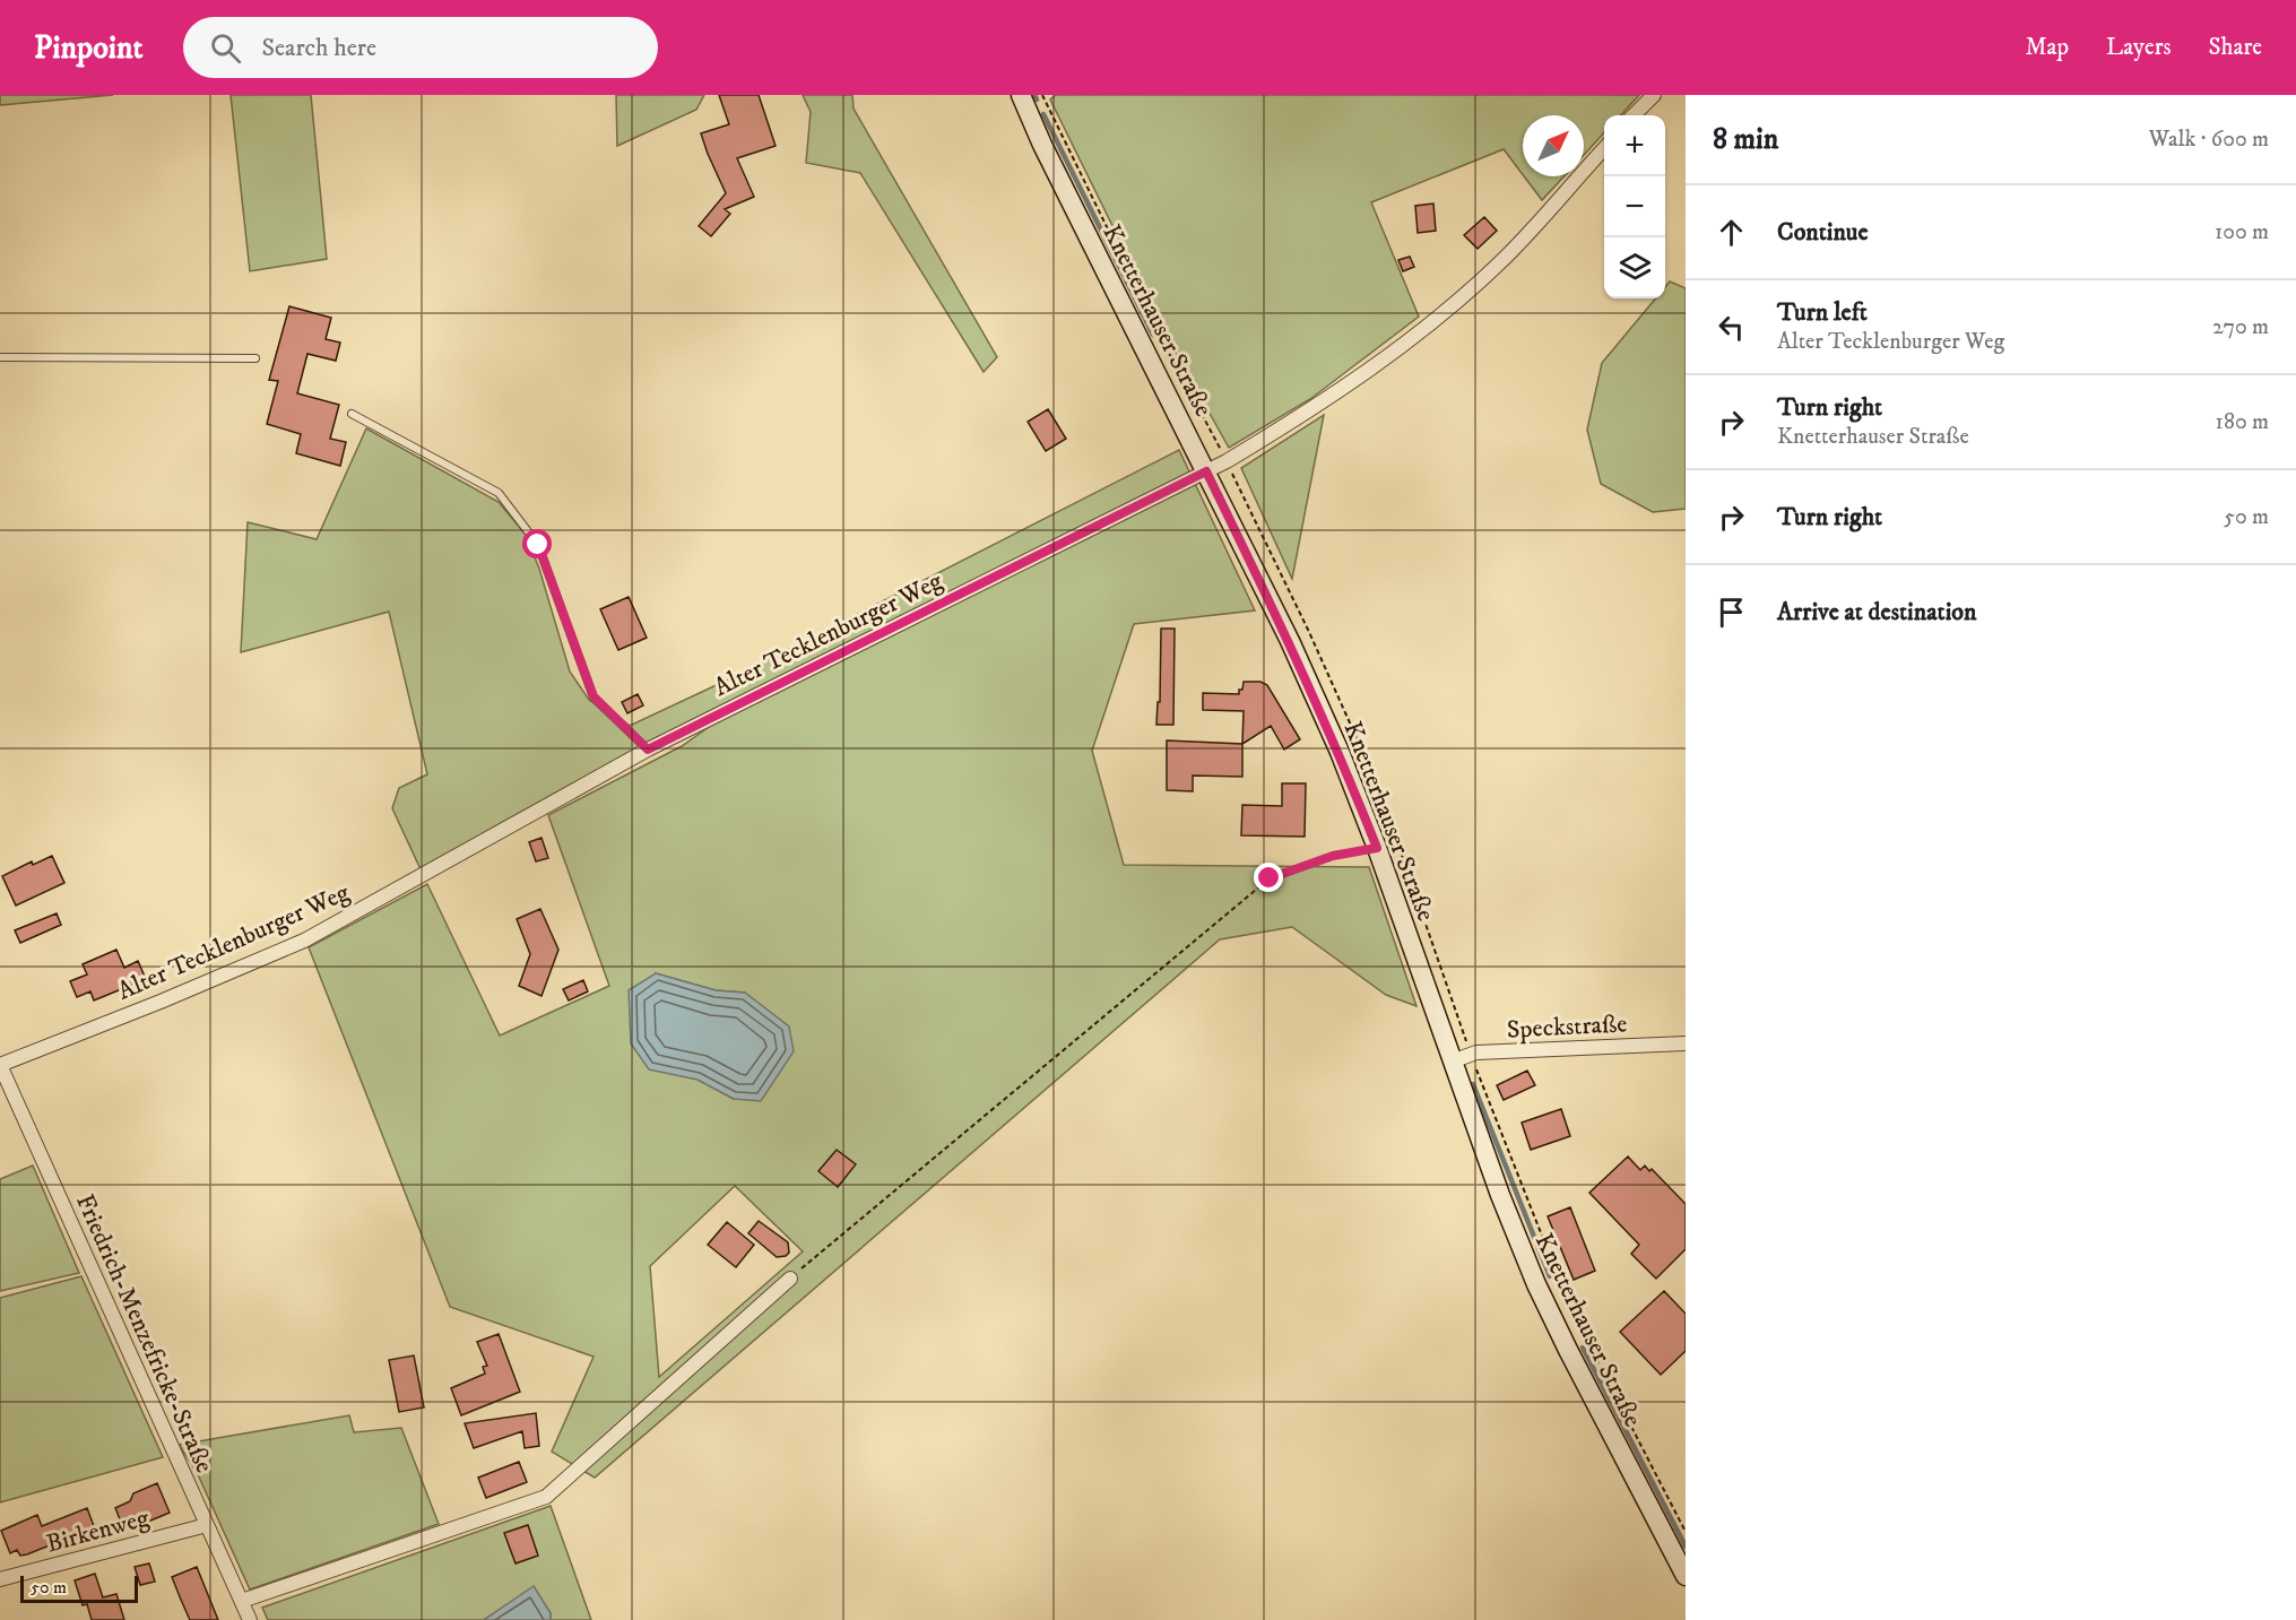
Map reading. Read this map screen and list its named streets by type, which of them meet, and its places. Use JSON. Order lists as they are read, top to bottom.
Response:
{
  "streets": {
    "street": [
      "Knetterhauser Straße",
      "Alter Tecklenburger Weg",
      "Speckstraße",
      "Friedrich-Menzefricke-Straße",
      "Birkenweg"
    ]
  },
  "crossings": [
    ["Knetterhauser Straße", "Alter Tecklenburger Weg"],
    ["Knetterhauser Straße", "Speckstraße"],
    ["Alter Tecklenburger Weg", "Friedrich-Menzefricke-Straße"],
    ["Friedrich-Menzefricke-Straße", "Birkenweg"]
  ],
  "scale_bar": "50 m",
  "north": "top right",
  "page": {
    "header": "Pinpoint",
    "search": "Search here",
    "nav": ["Map", "Layers", "Share"],
    "heading": ["8 min", "Walk · 600 m"],
    "map_buttons": ["+", "−"],
    "list": [
      ["Continue", "100 m"],
      ["Turn left", "Alter Tecklenburger Weg", "270 m"],
      ["Turn right", "Knetterhauser Straße", "180 m"],
      ["Turn right", "50 m"],
      "Arrive at destination"
    ],
    "scale": "50 m"
  }
}
